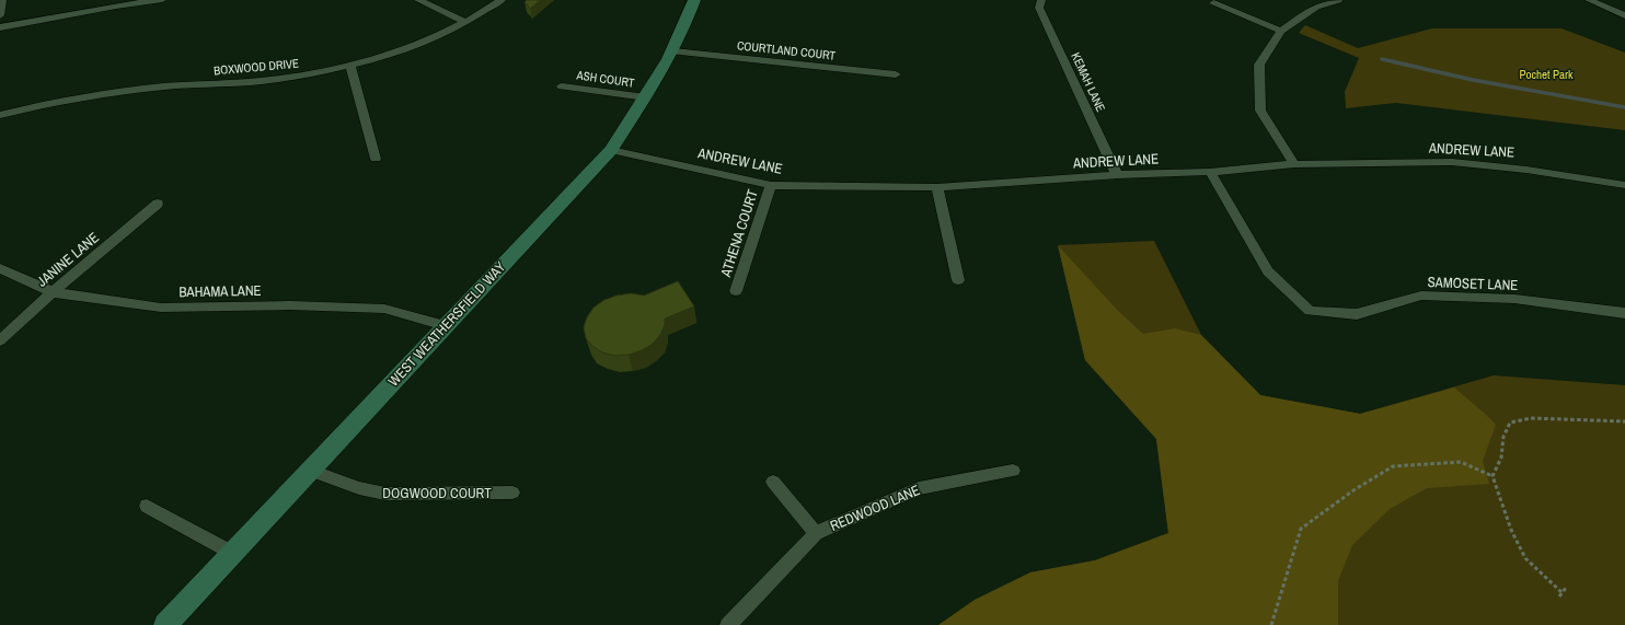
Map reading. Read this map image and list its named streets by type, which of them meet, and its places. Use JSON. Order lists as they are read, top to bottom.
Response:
{
  "streets": {
    "street": [
      "COURTLAND COURT",
      "BOXWOOD DRIVE",
      "ASH COURT",
      "KEMAH LANE",
      "ANDREW LANE",
      "ATHENA COURT",
      "JANINE LANE",
      "SAMOSET LANE",
      "BAHAMA LANE",
      "WEST WEATHERSFIELD WAY",
      "DOGWOOD COURT",
      "REDWOOD LANE"
    ]
  },
  "crossings": [
    ["COURTLAND COURT", "WEST WEATHERSFIELD WAY"],
    ["ASH COURT", "WEST WEATHERSFIELD WAY"],
    ["KEMAH LANE", "ANDREW LANE"],
    ["ANDREW LANE", "ATHENA COURT"],
    ["ANDREW LANE", "SAMOSET LANE"],
    ["ANDREW LANE", "WEST WEATHERSFIELD WAY"],
    ["JANINE LANE", "BAHAMA LANE"],
    ["BAHAMA LANE", "WEST WEATHERSFIELD WAY"],
    ["WEST WEATHERSFIELD WAY", "DOGWOOD COURT"]
  ],
  "parks": ["Pochet Park"]
}
